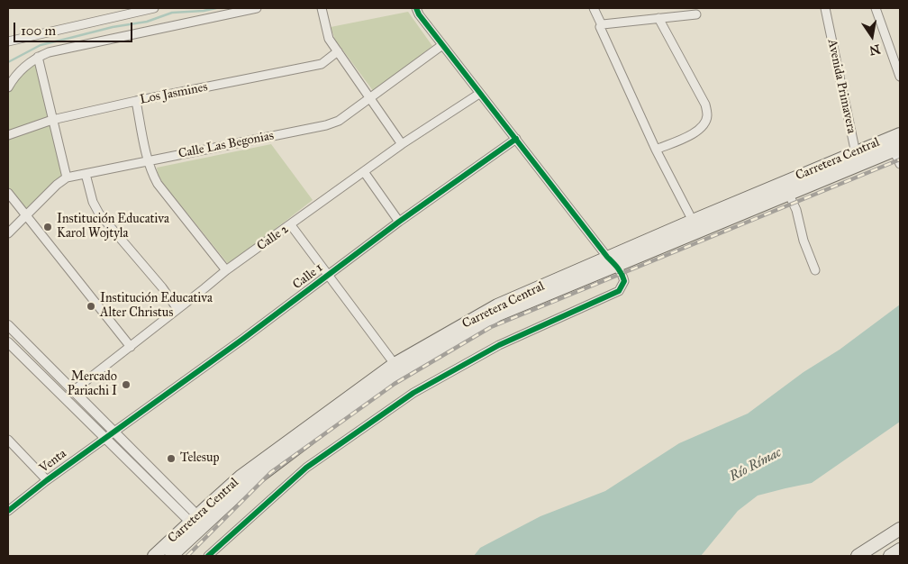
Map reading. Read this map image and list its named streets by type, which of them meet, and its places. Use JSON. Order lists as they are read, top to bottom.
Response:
{
  "streets": {
    "highway": ["Carretera Central"],
    "street": [
      "Avenida Primavera",
      "Los Jasmines",
      "Calle Las Begonias",
      "Calle 2",
      "Calle 1",
      "Venta"
    ]
  },
  "crossings": [
    ["Avenida Primavera", "Carretera Central"],
    ["Calle 1", "Venta"]
  ],
  "water": ["Río Rímac"],
  "places": [
    "Institución Educativa Karol Wojtyla",
    "Institución Educativa Alter Christus",
    "Mercado Pariachi I",
    "Telesup"
  ],
  "scale_bar": "100 m",
  "north": "bottom"
}
